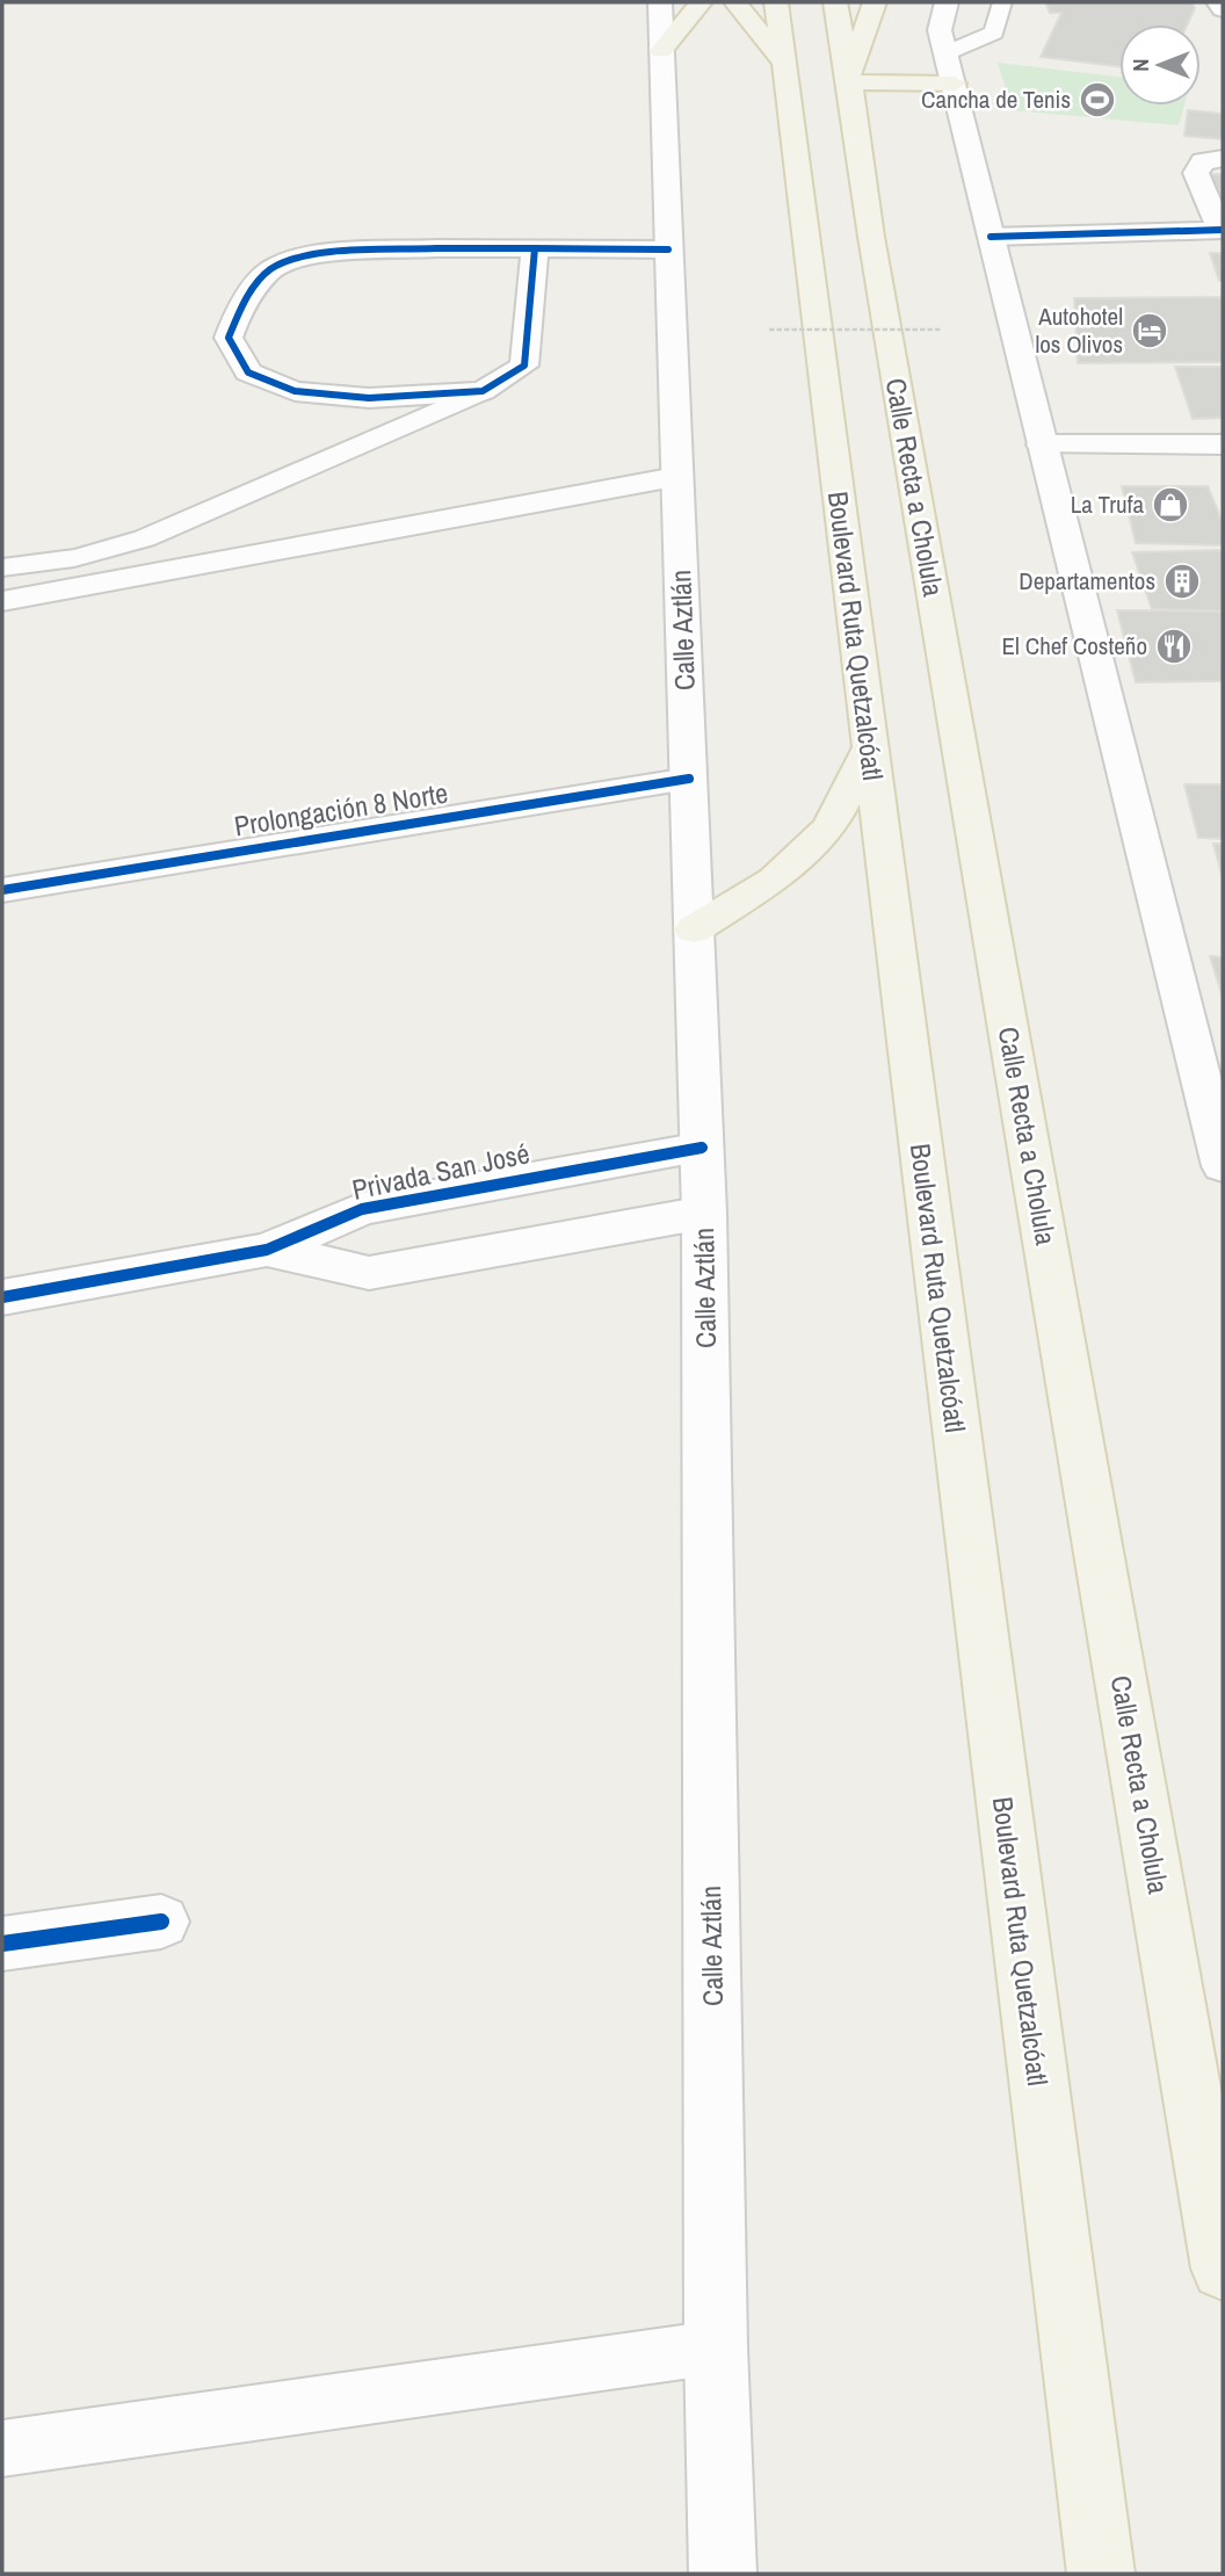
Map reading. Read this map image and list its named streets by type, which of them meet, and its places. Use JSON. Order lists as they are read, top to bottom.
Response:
{
  "streets": {
    "main road": [
      "Calle Recta a Cholula",
      "Calle Aztlán",
      "Boulevard Ruta Quetzalcóatl",
      "Prolongación 8 Norte",
      "Privada San José"
    ]
  },
  "crossings": [
    ["Calle Aztlán", "Prolongación 8 Norte"],
    ["Calle Aztlán", "Privada San José"]
  ],
  "places": {
    "sports": ["Cancha de Tenis"],
    "hotel": ["Autohotel los Olivos"],
    "shop": ["La Trufa"],
    "building": ["Departamentos"],
    "restaurant": ["El Chef Costeño"]
  },
  "north": "left"
}
